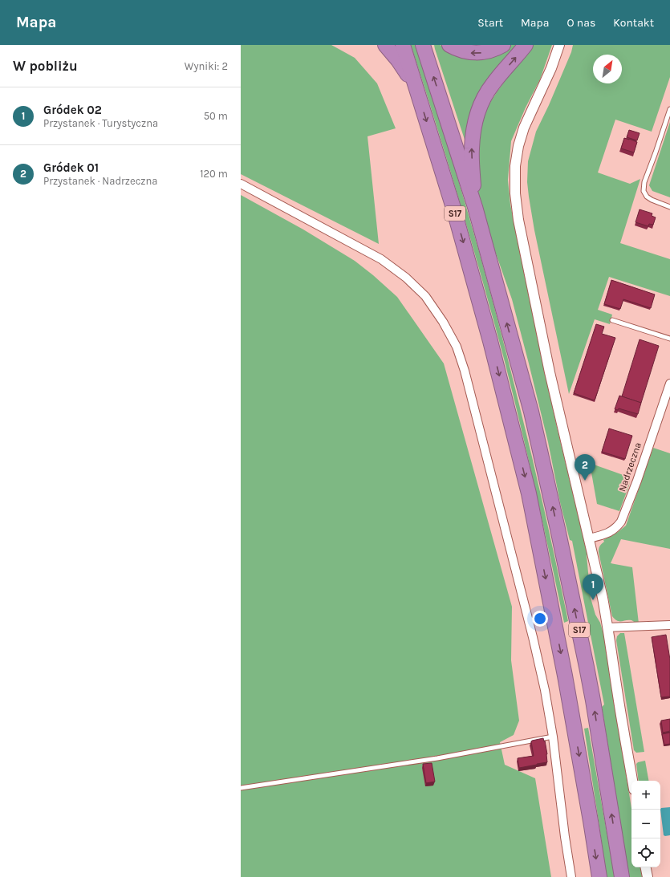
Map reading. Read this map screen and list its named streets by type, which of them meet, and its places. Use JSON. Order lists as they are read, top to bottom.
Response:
{
  "streets": {
    "highway": ["S17"],
    "street": ["Nadrzeczna"]
  },
  "north": "top right",
  "page": {
    "header": "Mapa",
    "nav": [
      "Start",
      "Mapa",
      "O nas",
      "Kontakt"
    ],
    "heading": ["W pobliżu", "Wyniki: 2"],
    "list": [
      {
        "mark": "1",
        "name": "Gródek 02",
        "note": "Przystanek · Turystyczna",
        "value": "50 m"
      },
      {
        "mark": "2",
        "name": "Gródek 01",
        "note": "Przystanek · Nadrzeczna",
        "value": "120 m"
      }
    ],
    "pins": ["2", "1"],
    "map_buttons": ["+", "−"]
  }
}
